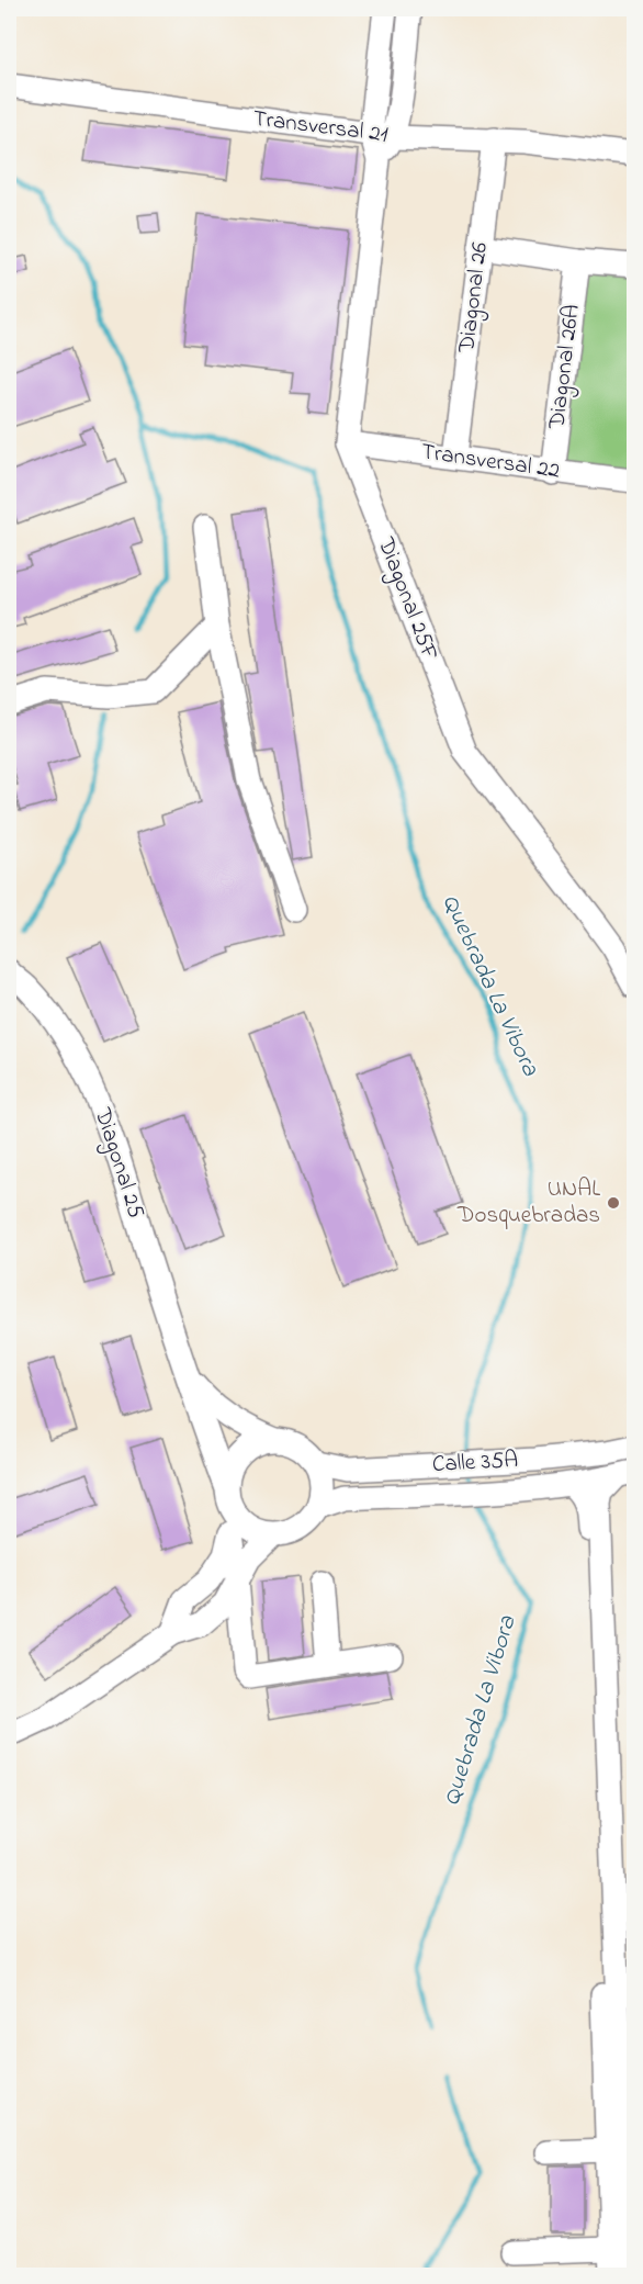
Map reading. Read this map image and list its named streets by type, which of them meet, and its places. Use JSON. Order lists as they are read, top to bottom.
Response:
{
  "streets": {
    "street": [
      "Transversal 21",
      "Diagonal 26",
      "Diagonal 26A",
      "Transversal 22",
      "Diagonal 25F",
      "Diagonal 25",
      "Calle 35A"
    ]
  },
  "crossings": [
    ["Transversal 21", "Diagonal 26"],
    ["Transversal 21", "Diagonal 25F"],
    ["Diagonal 26", "Transversal 22"],
    ["Diagonal 26A", "Transversal 22"],
    ["Transversal 22", "Diagonal 25F"],
    ["Diagonal 25", "Calle 35A"]
  ],
  "water": ["Quebrada La Vibora"],
  "places": ["UNAL Dosquebradas"]
}
